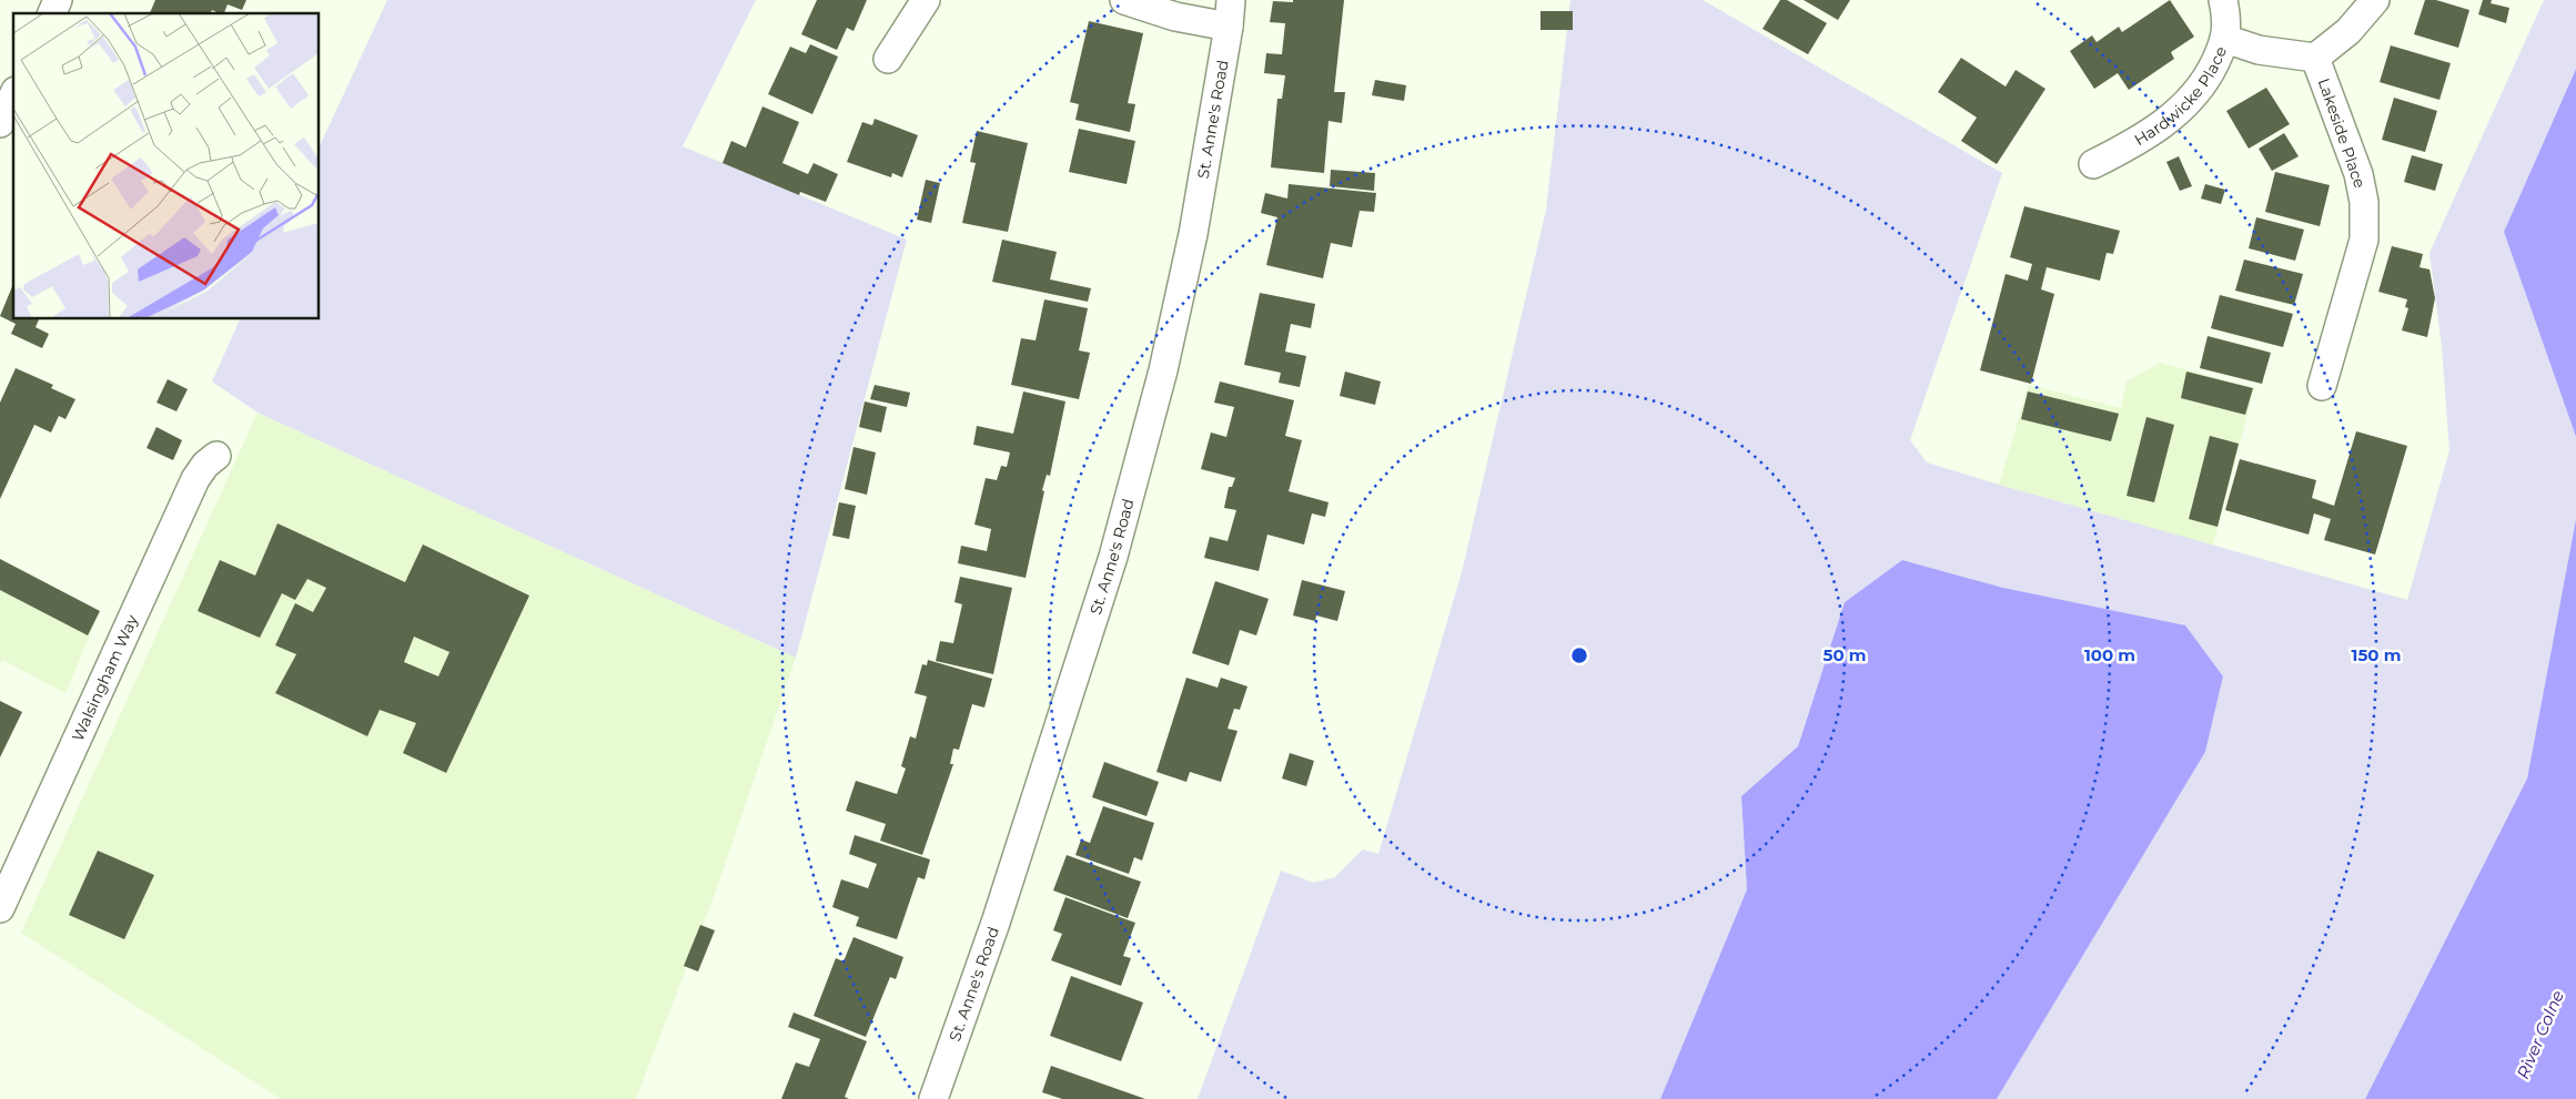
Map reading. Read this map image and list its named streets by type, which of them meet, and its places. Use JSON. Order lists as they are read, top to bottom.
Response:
{
  "streets": {
    "street": [
      "Hardwicke Place",
      "St. Anne's Road",
      "Lakeside Place",
      "Walsingham Way"
    ]
  },
  "water": ["River Colne"],
  "rings": ["50 m", "100 m", "150 m"]
}
